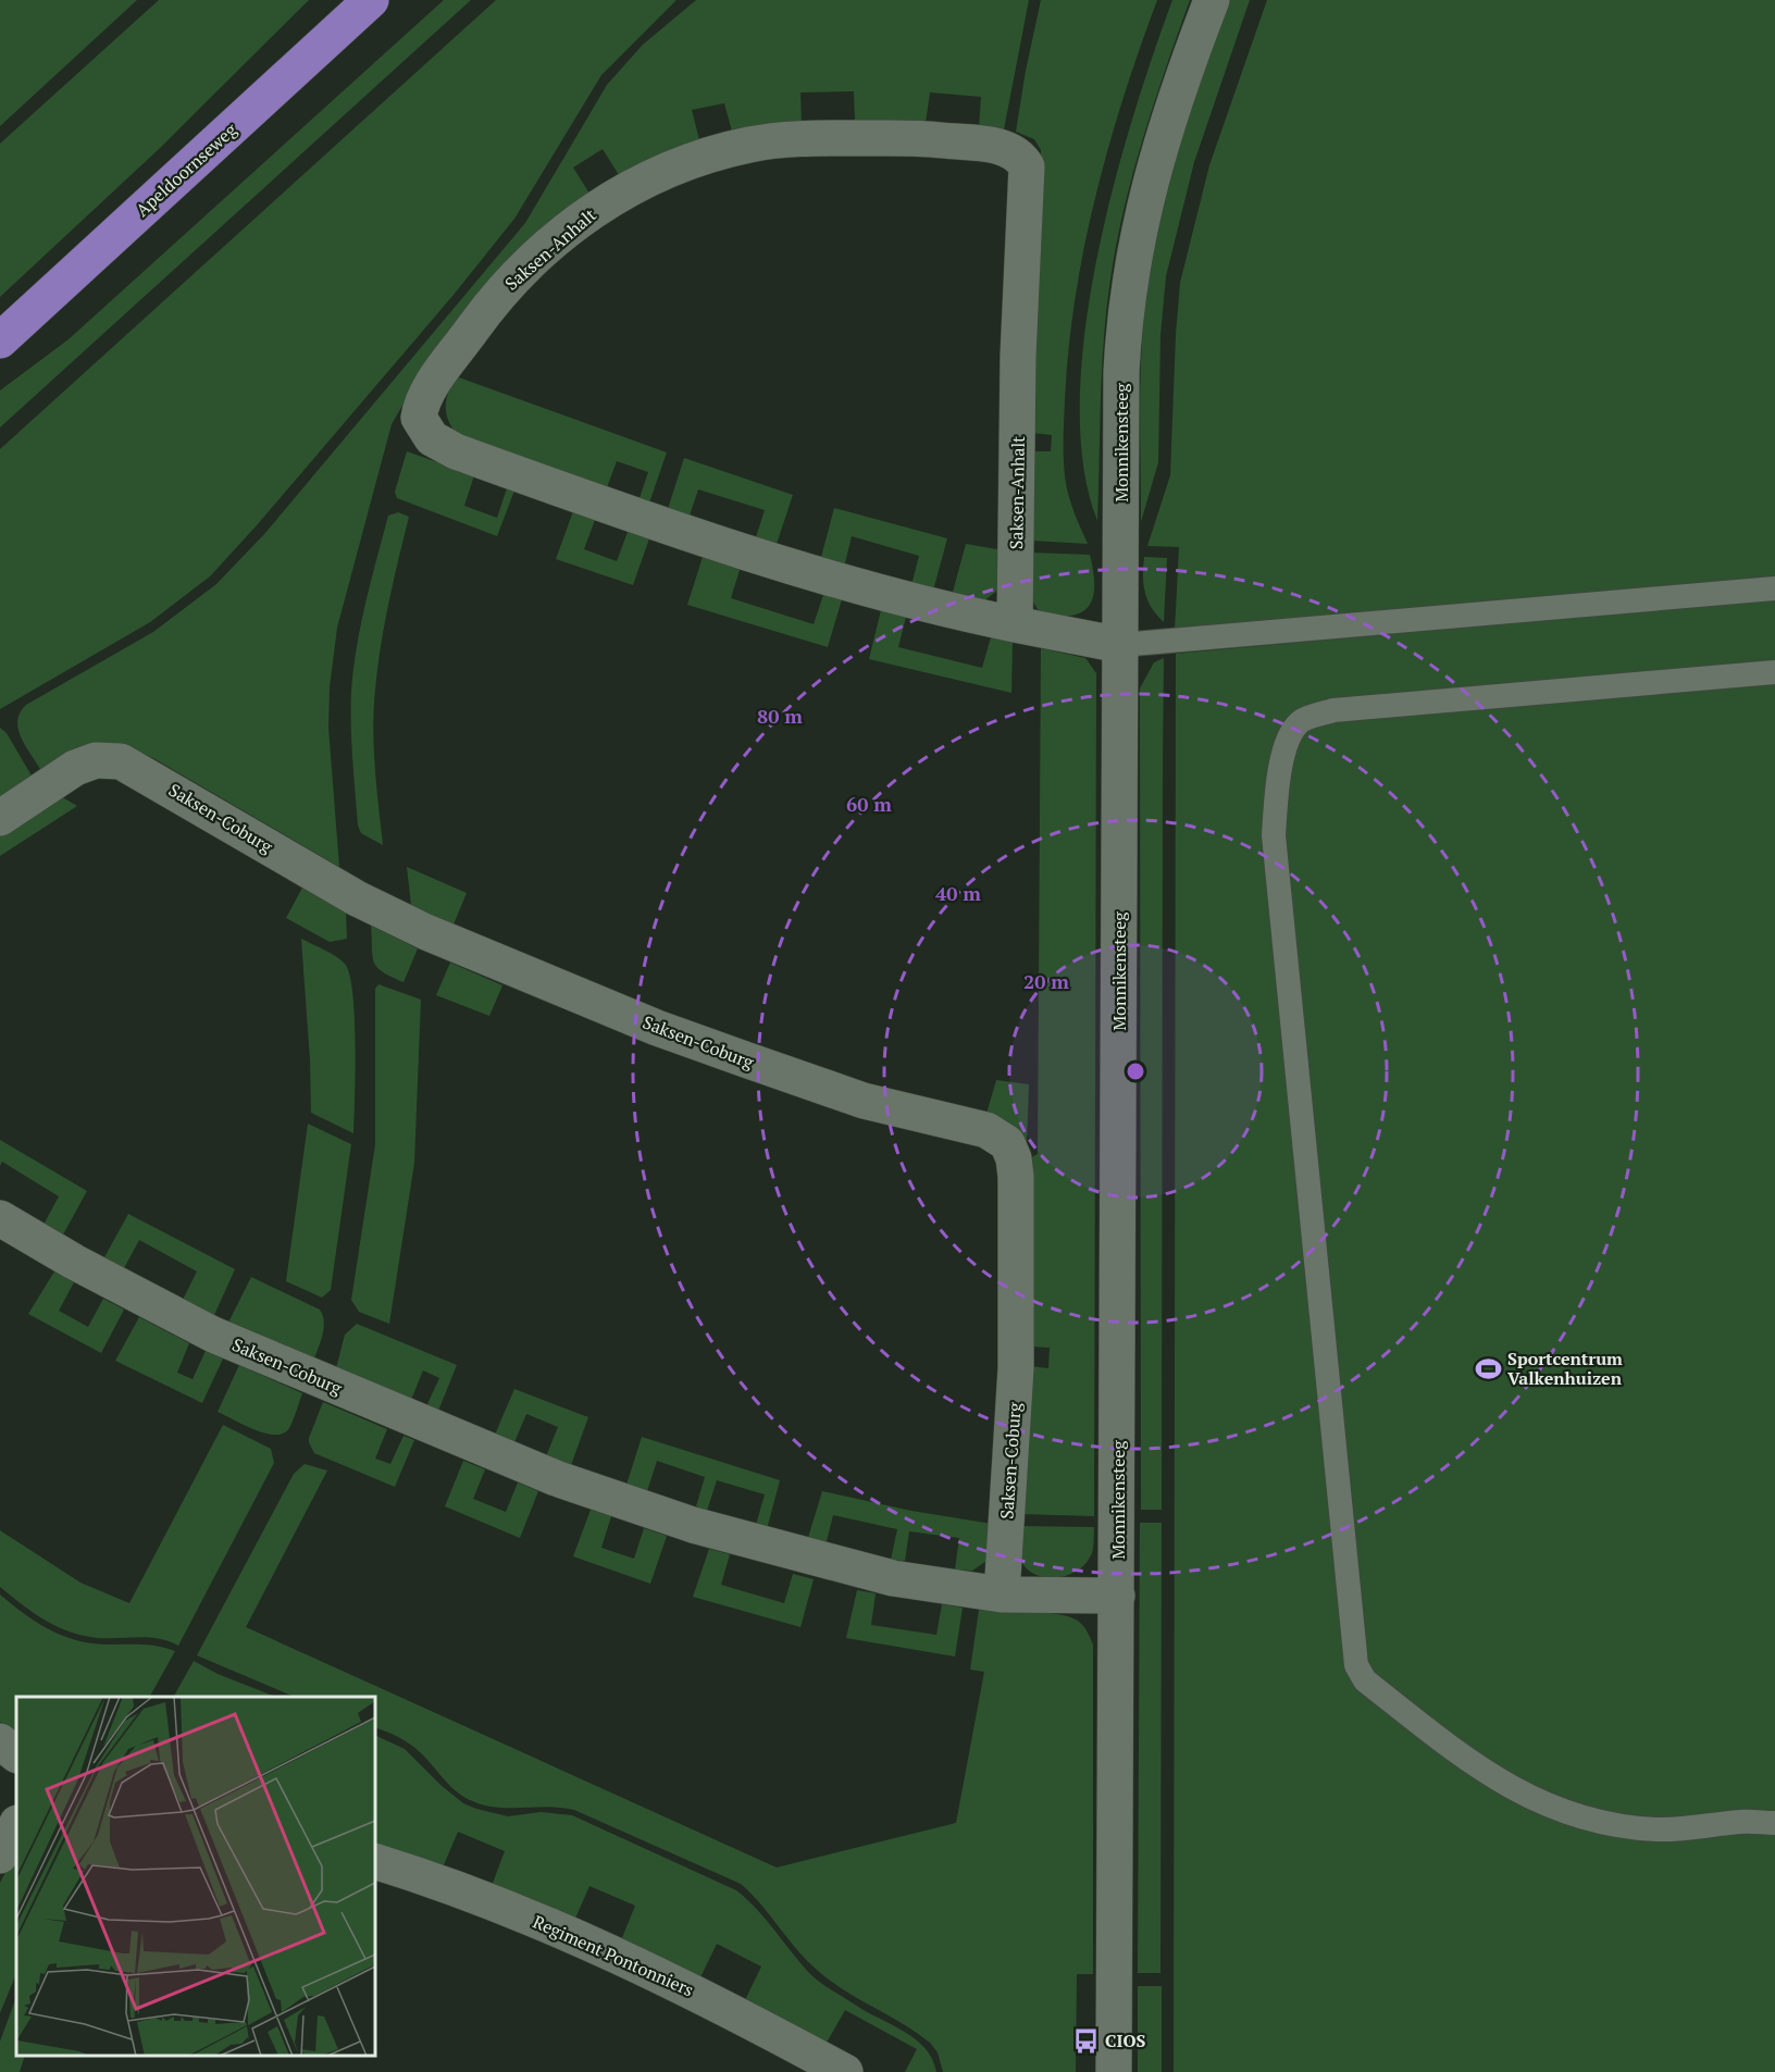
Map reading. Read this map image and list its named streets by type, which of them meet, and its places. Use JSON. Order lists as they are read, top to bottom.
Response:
{
  "streets": {
    "main road": ["Apeldoornseweg"],
    "street": [
      "Saksen-Anhalt",
      "Monnikensteeg",
      "Saksen-Coburg",
      "Regiment Pontonniers"
    ]
  },
  "crossings": [
    ["Saksen-Anhalt", "Monnikensteeg"],
    ["Monnikensteeg", "Saksen-Coburg"]
  ],
  "places": {
    "sports": ["Sportcentrum Valkenhuizen"],
    "bus stop": ["CIOS"]
  },
  "rings": [
    "80 m",
    "60 m",
    "40 m",
    "20 m"
  ]
}
